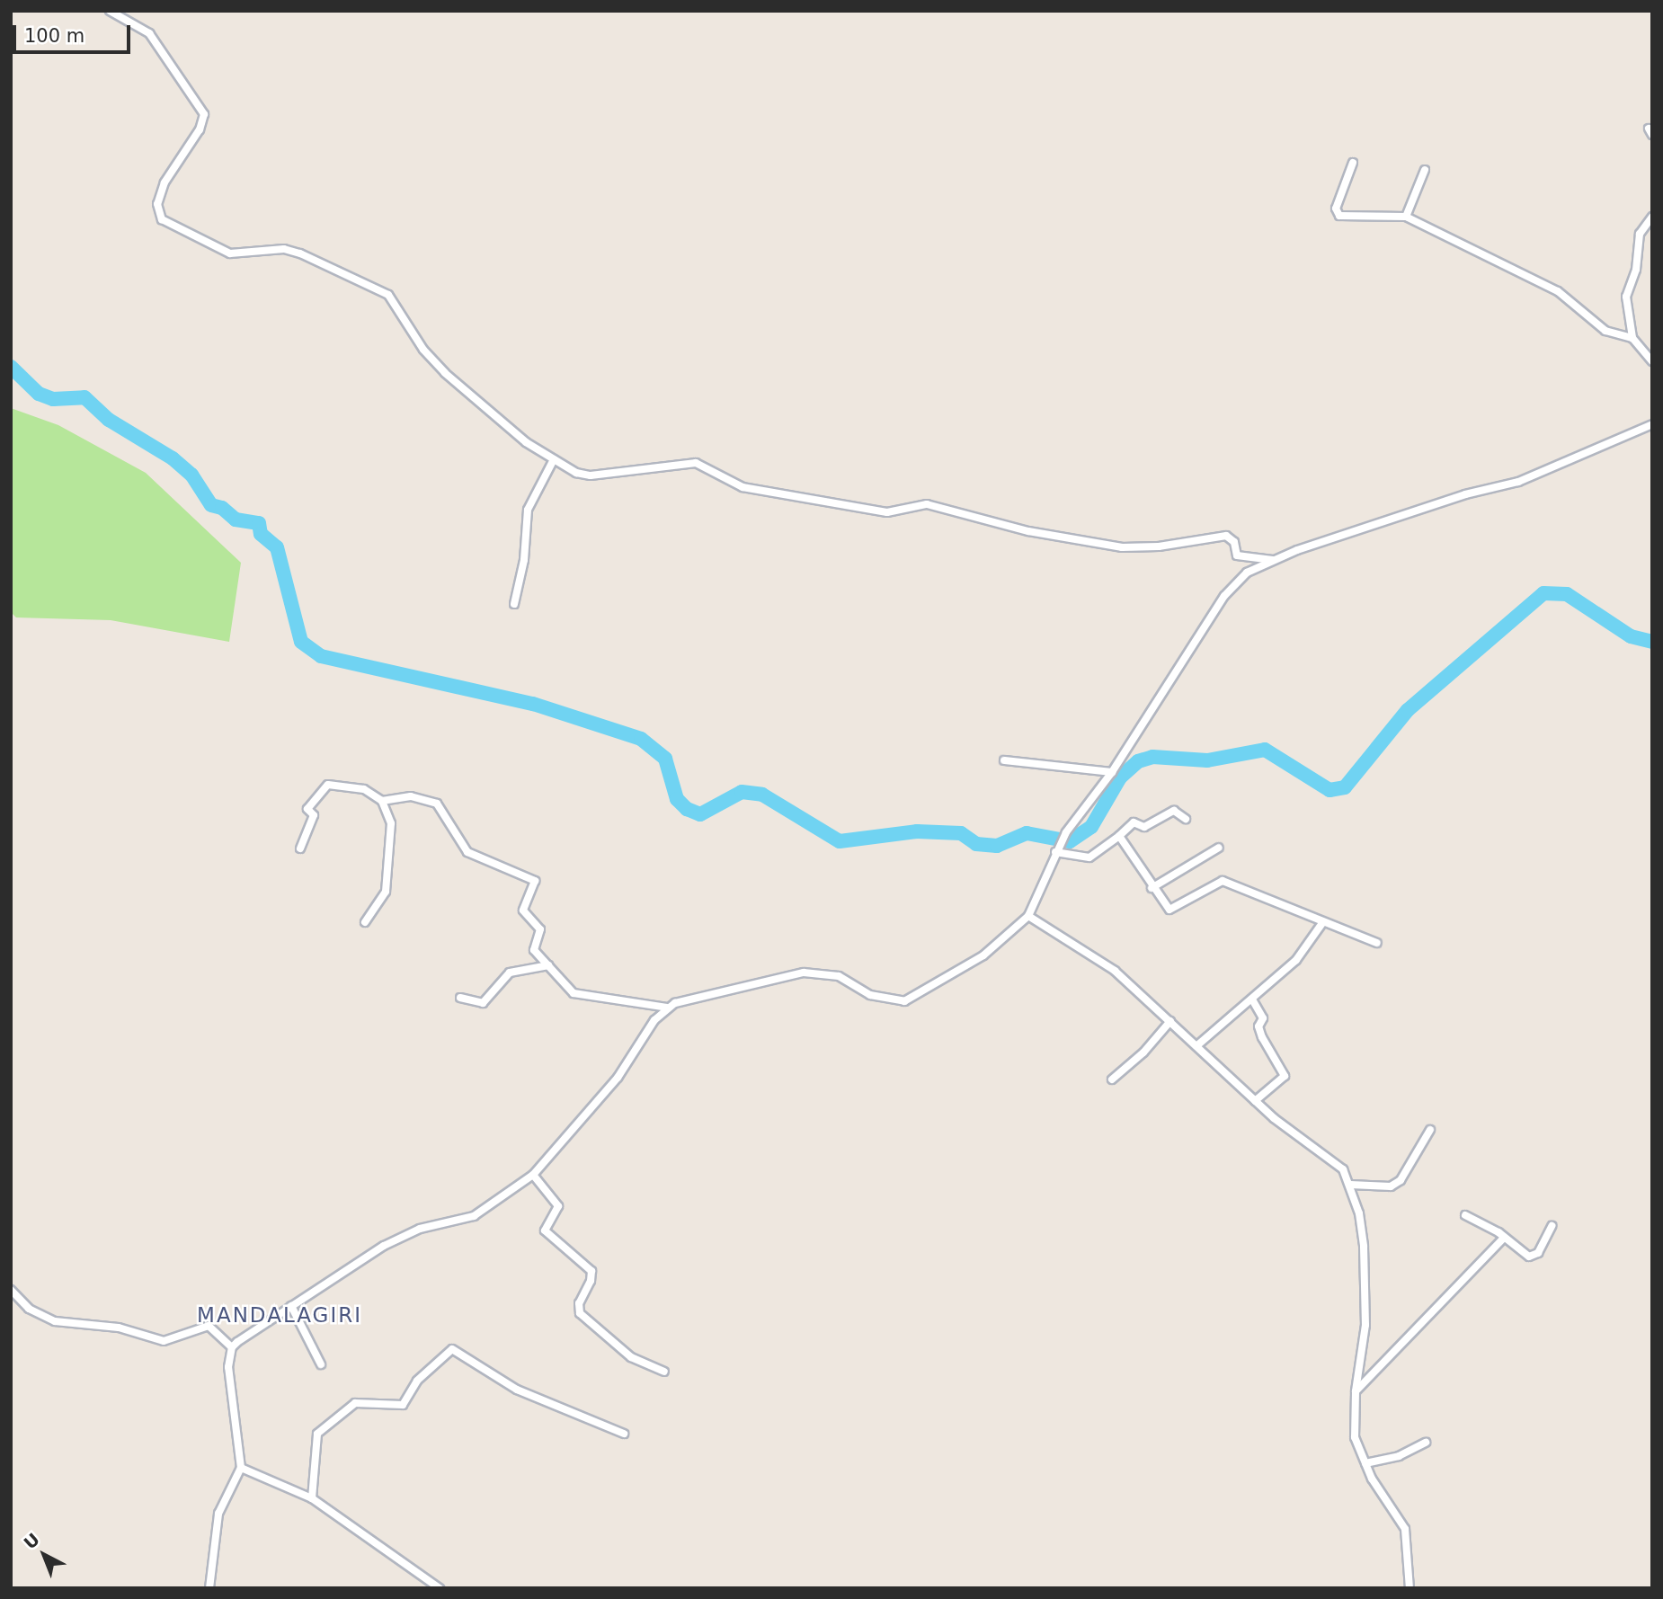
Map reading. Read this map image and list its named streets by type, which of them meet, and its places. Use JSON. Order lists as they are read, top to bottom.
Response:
{
  "districts": ["MANDALAGIRI"],
  "scale_bar": "100 m",
  "north": "top left"
}
